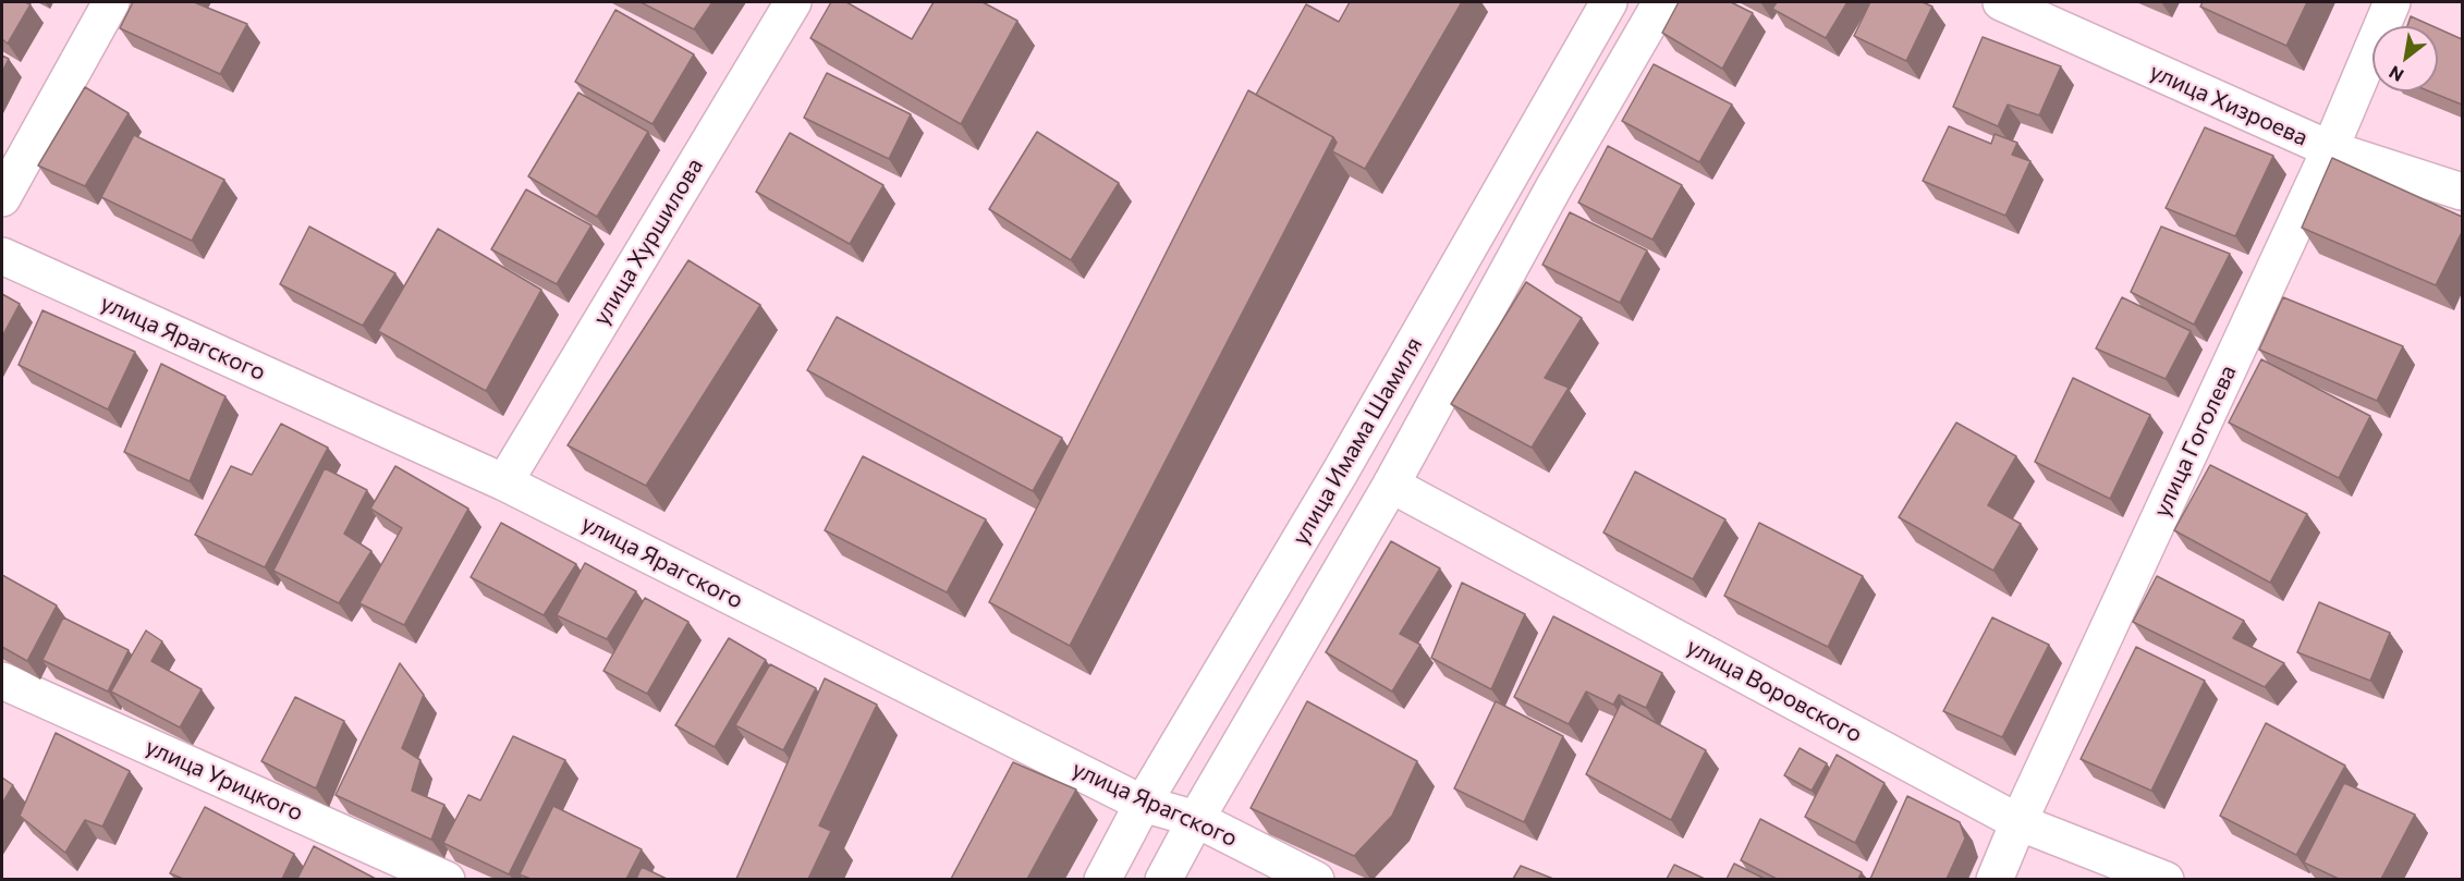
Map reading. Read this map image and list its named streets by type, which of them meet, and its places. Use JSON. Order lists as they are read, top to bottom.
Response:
{
  "streets": {
    "street": [
      "улица Хизроева",
      "улица Хуршилова",
      "улица Ярагского",
      "улица Имама Шамиля",
      "улица Гоголева",
      "улица Воровского",
      "улица Урицкого"
    ]
  },
  "crossings": [
    ["улица Хизроева", "улица Гоголева"],
    ["улица Хуршилова", "улица Ярагского"],
    ["улица Ярагского", "улица Имама Шамиля"],
    ["улица Имама Шамиля", "улица Воровского"],
    ["улица Гоголева", "улица Воровского"]
  ],
  "north": "bottom left"
}
